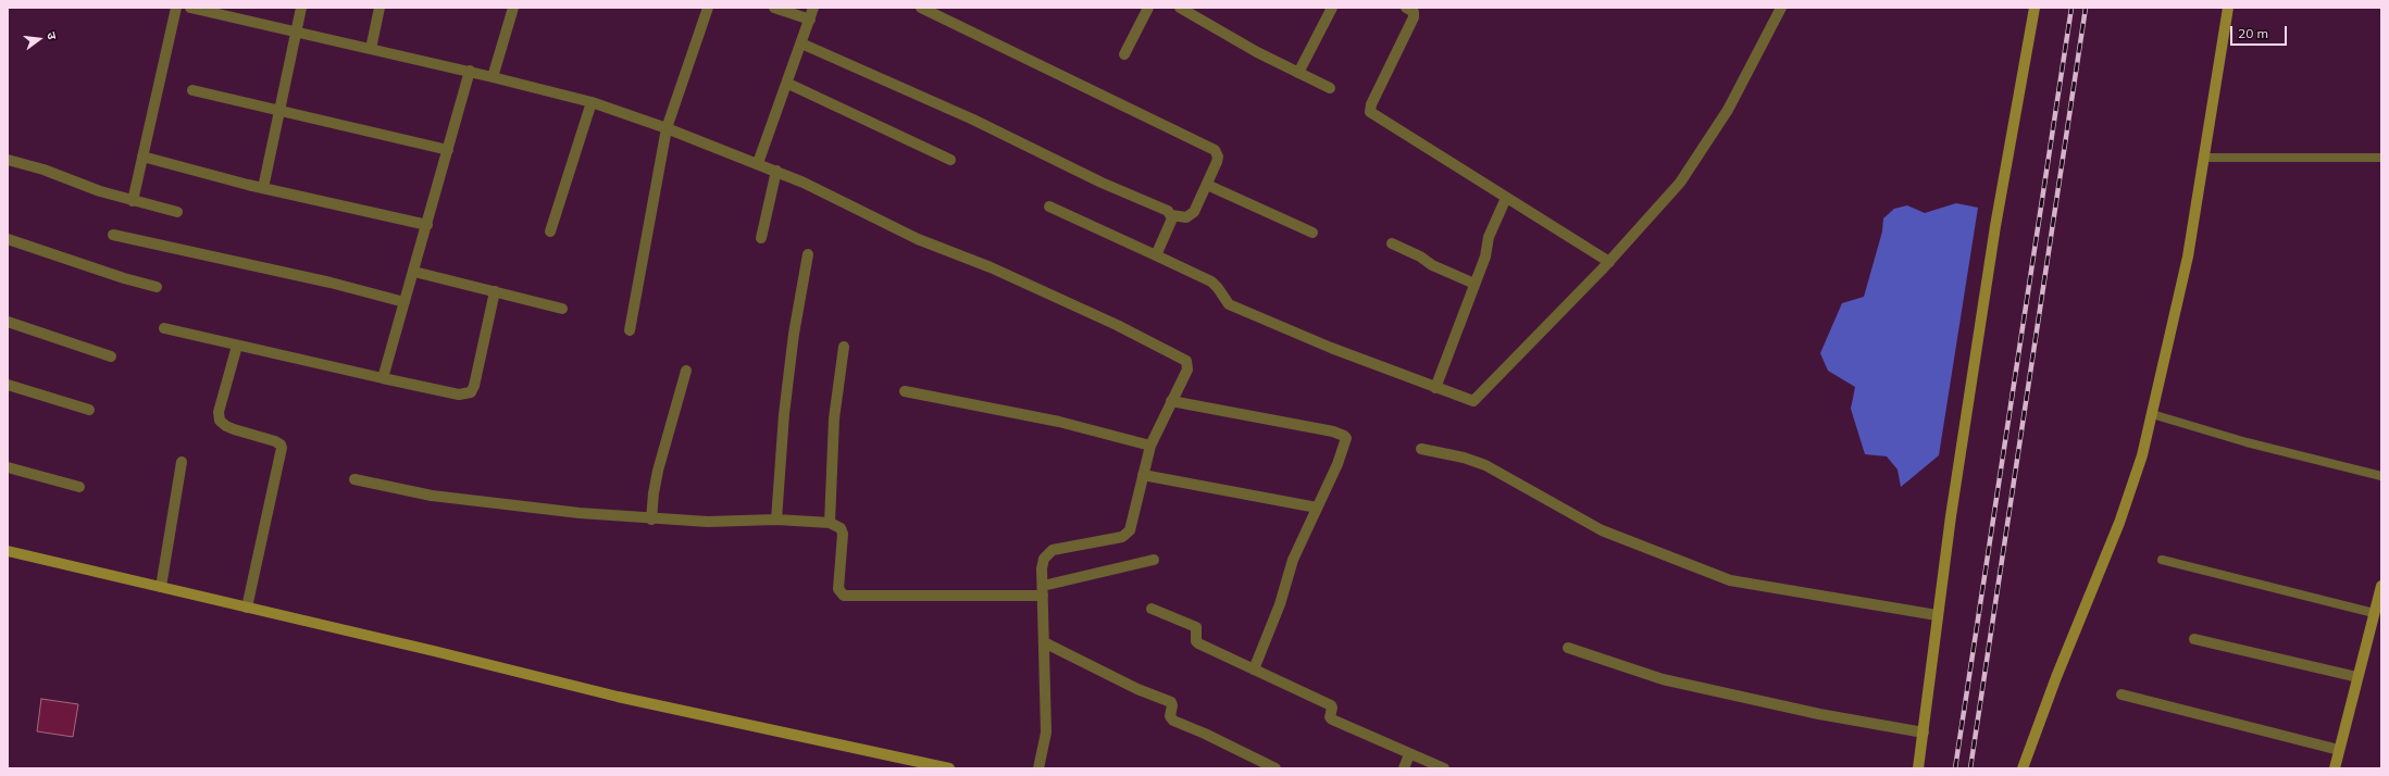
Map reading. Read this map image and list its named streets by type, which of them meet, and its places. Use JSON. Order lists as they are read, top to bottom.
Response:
{
  "scale_bar": "20 m",
  "north": "right"
}
